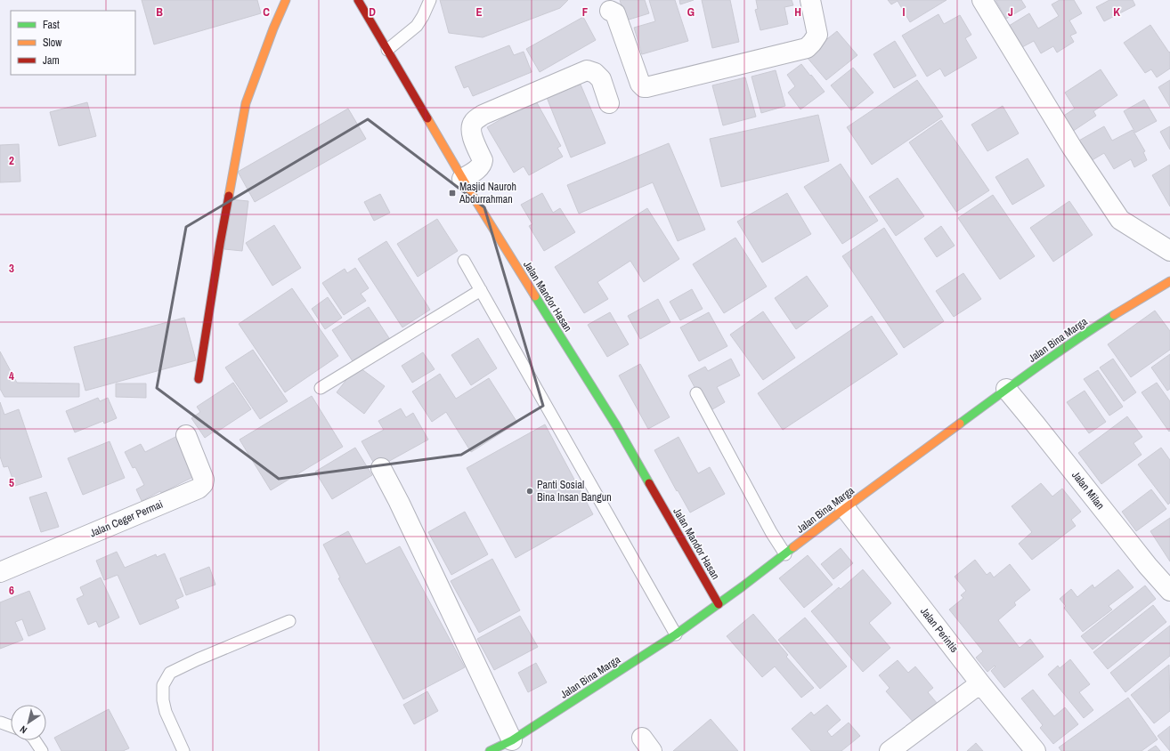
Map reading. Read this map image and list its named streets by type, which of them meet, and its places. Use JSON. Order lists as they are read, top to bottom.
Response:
{
  "streets": {
    "street": [
      "Jalan Mandor Hasan",
      "Jalan Bina Marga",
      "Jalan Milan",
      "Jalan Ceger Permai",
      "Jalan Perintis"
    ]
  },
  "crossings": [
    ["Jalan Mandor Hasan", "Jalan Bina Marga"],
    ["Jalan Bina Marga", "Jalan Milan"],
    ["Jalan Bina Marga", "Jalan Perintis"]
  ],
  "places": {
    "transit": ["Masjid Nauroh Abdurrahman"],
    "other": ["Panti Sosial Bina Insan Bangun"]
  },
  "legend": ["Fast", "Slow", "Jam"],
  "north": "bottom left",
  "grid": {
    "columns": [
      "B",
      "C",
      "D",
      "E",
      "F",
      "G",
      "H",
      "I",
      "J",
      "K"
    ],
    "rows": [
      "2",
      "3",
      "4",
      "5",
      "6"
    ]
  }
}
